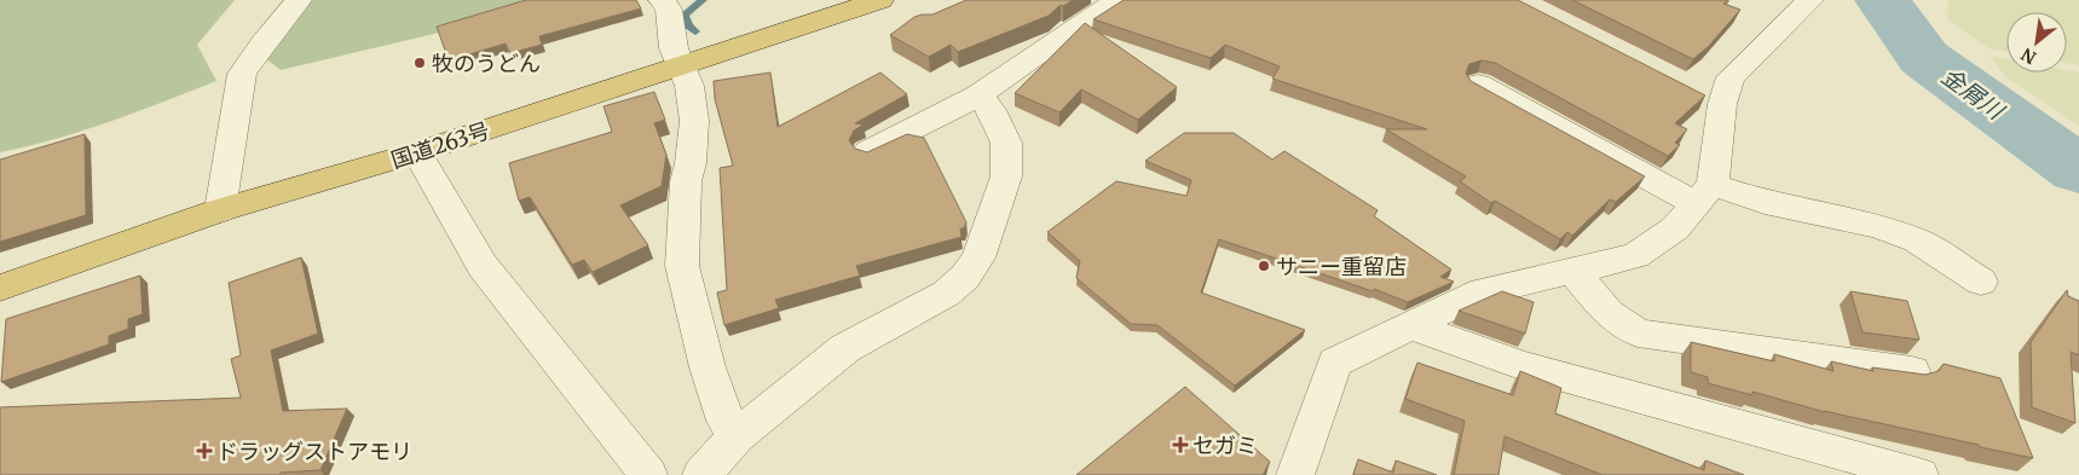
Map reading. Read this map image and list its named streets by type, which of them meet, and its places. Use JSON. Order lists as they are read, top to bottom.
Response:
{
  "streets": {
    "highway": ["国道263号"]
  },
  "water": ["金屑川"],
  "places": {
    "other": ["牧のうどん", "サニー重留店"],
    "health": ["セガミ", "ドラッグストアモリ"]
  },
  "north": "bottom left"
}
